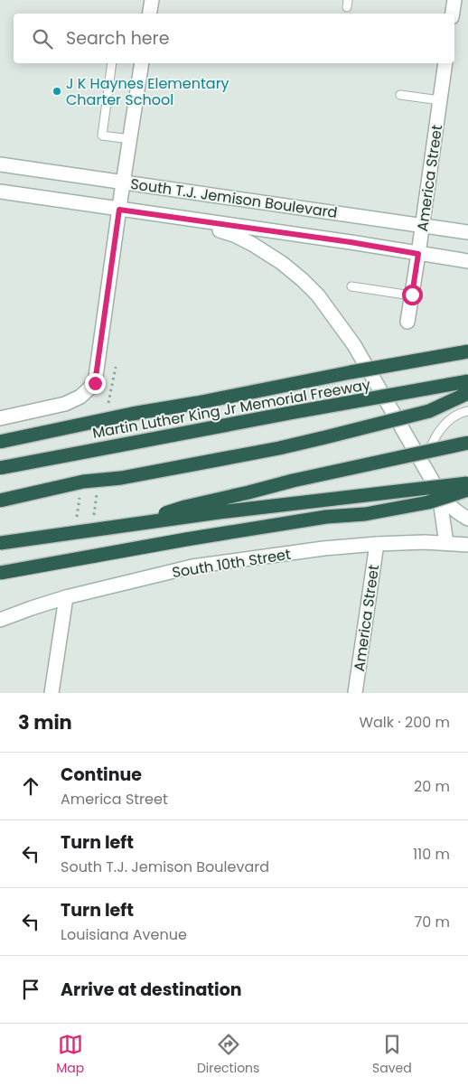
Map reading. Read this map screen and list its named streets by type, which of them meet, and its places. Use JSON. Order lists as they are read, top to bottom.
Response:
{
  "streets": {
    "highway": ["Martin Luther King Jr Memorial Freeway"],
    "main road": ["America Street", "South T.J. Jemison Boulevard", "South 10th Street"]
  },
  "crossings": [
    ["America Street", "South T.J. Jemison Boulevard"],
    ["America Street", "South 10th Street"]
  ],
  "places": ["J K Haynes Elementary Charter School"],
  "page": {
    "search": "Search here",
    "heading": ["3 min", "Walk · 200 m"],
    "list": [
      ["Continue", "America Street", "20 m"],
      ["Turn left", "South T.J. Jemison Boulevard", "110 m"],
      ["Turn left", "Louisiana Avenue", "70 m"],
      "Arrive at destination"
    ],
    "nav": ["Map", "Directions", "Saved"]
  }
}
